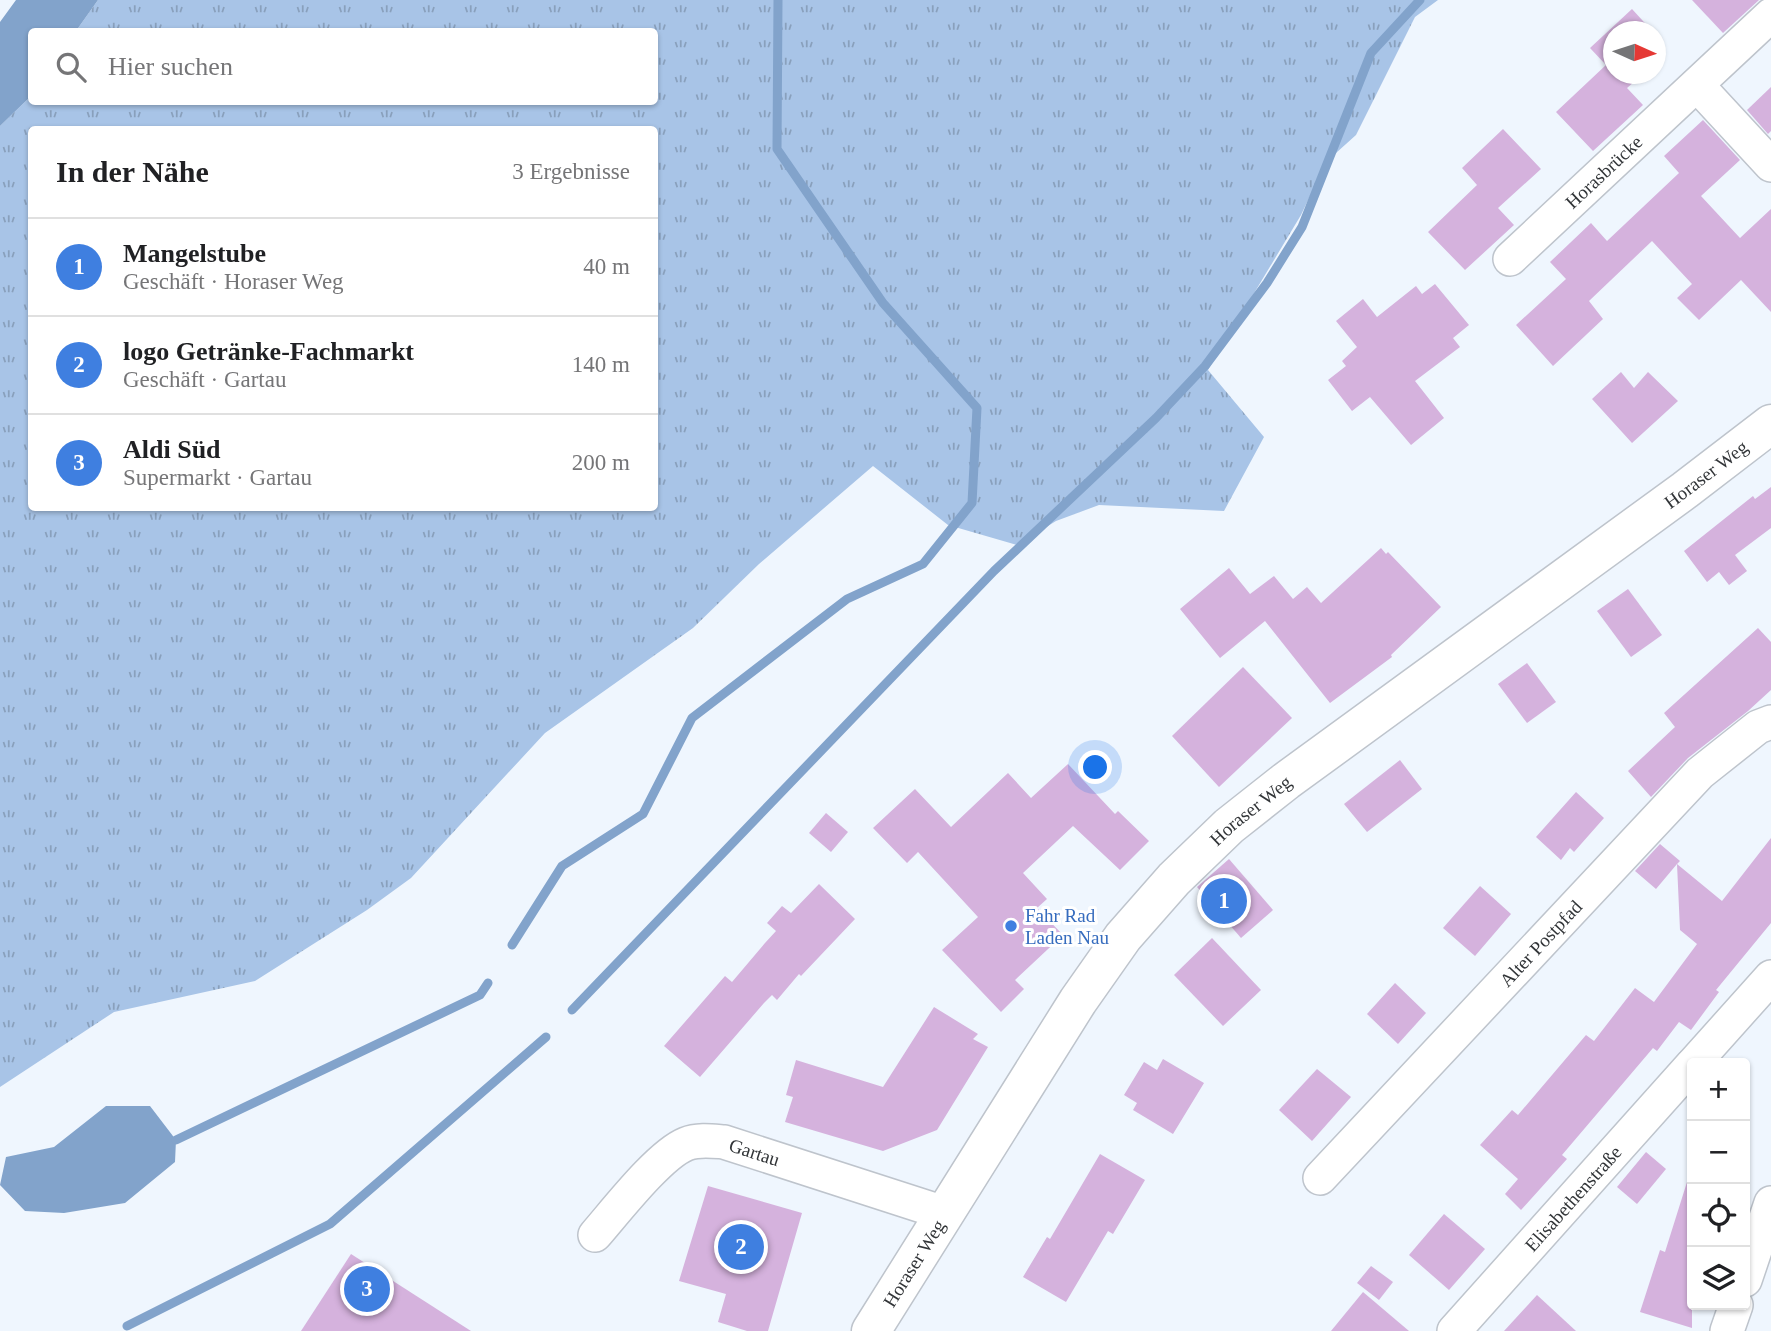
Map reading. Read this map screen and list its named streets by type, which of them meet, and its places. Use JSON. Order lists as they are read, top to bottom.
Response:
{
  "streets": {
    "main road": ["Horaser Weg"],
    "street": [
      "Horasbrücke",
      "Alter Postpfad",
      "Gartau",
      "Elisabethenstraße"
    ]
  },
  "crossings": [
    ["Horaser Weg", "Gartau"]
  ],
  "places": ["Fahr Rad Laden Nau"],
  "north": "right",
  "page": {
    "search": "Hier suchen",
    "heading": ["In der Nähe", "3 Ergebnisse"],
    "list": [
      {
        "mark": "1",
        "name": "Mangelstube",
        "note": "Geschäft · Horaser Weg",
        "value": "40 m"
      },
      {
        "mark": "2",
        "name": "logo Getränke-Fachmarkt",
        "note": "Geschäft · Gartau",
        "value": "140 m"
      },
      {
        "mark": "3",
        "name": "Aldi Süd",
        "note": "Supermarkt · Gartau",
        "value": "200 m"
      }
    ],
    "pins": ["1", "2", "3"],
    "map_buttons": ["+", "−"]
  }
}
